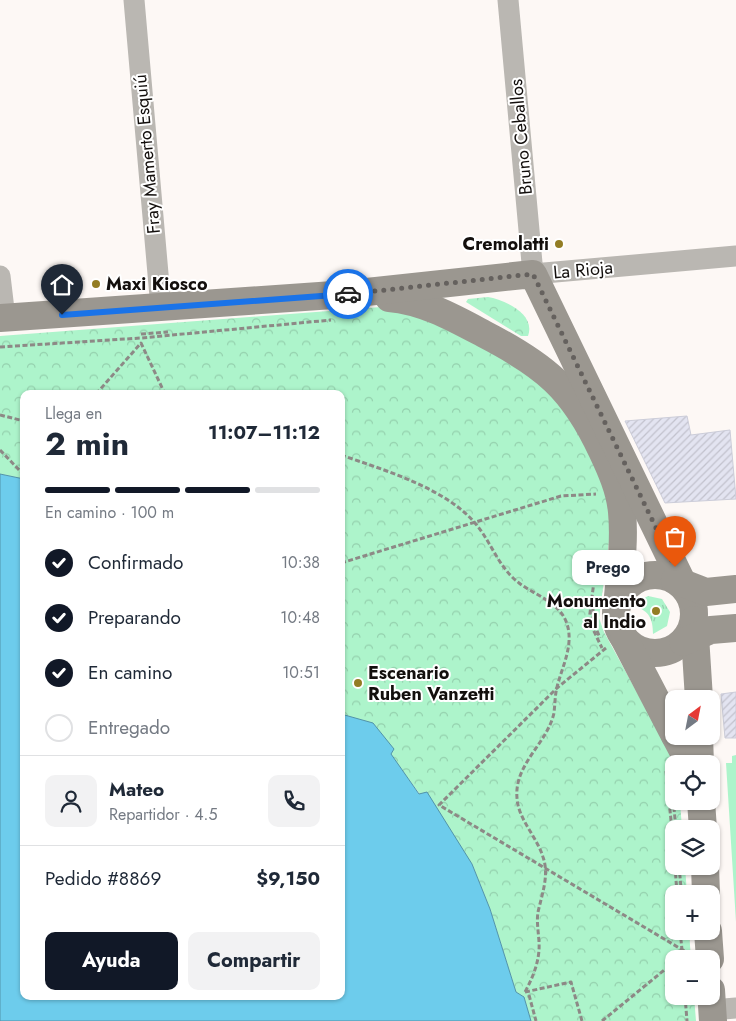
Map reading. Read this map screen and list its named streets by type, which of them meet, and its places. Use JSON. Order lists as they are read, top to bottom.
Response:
{
  "streets": {
    "main road": ["La Rioja"],
    "street": ["Bruno Ceballos", "Fray Mamerto Esquiú"]
  },
  "crossings": [
    ["Bruno Ceballos", "La Rioja"],
    ["Fray Mamerto Esquiú", "La Rioja"]
  ],
  "places": [
    "Cremolatti",
    "Maxi Kiosco",
    "Prego",
    "Monumento al Indio",
    "Escenario Ruben Vanzetti"
  ],
  "north": "top right",
  "page": {
    "heading": ["2 min", "Llega en", "11:07–11:12"],
    "panel": [
      "Mateo",
      "Repartidor · 4.5",
      "Pedido #8869",
      "$9,150"
    ],
    "bar": "En camino · 100 m",
    "list": [
      ["Confirmado", "10:38"],
      ["Preparando", "10:48"],
      ["En camino", "10:51"],
      "Entregado"
    ],
    "bubble": "Prego",
    "map_buttons": ["+", "−"],
    "buttons": ["Ayuda", "Compartir"]
  }
}
